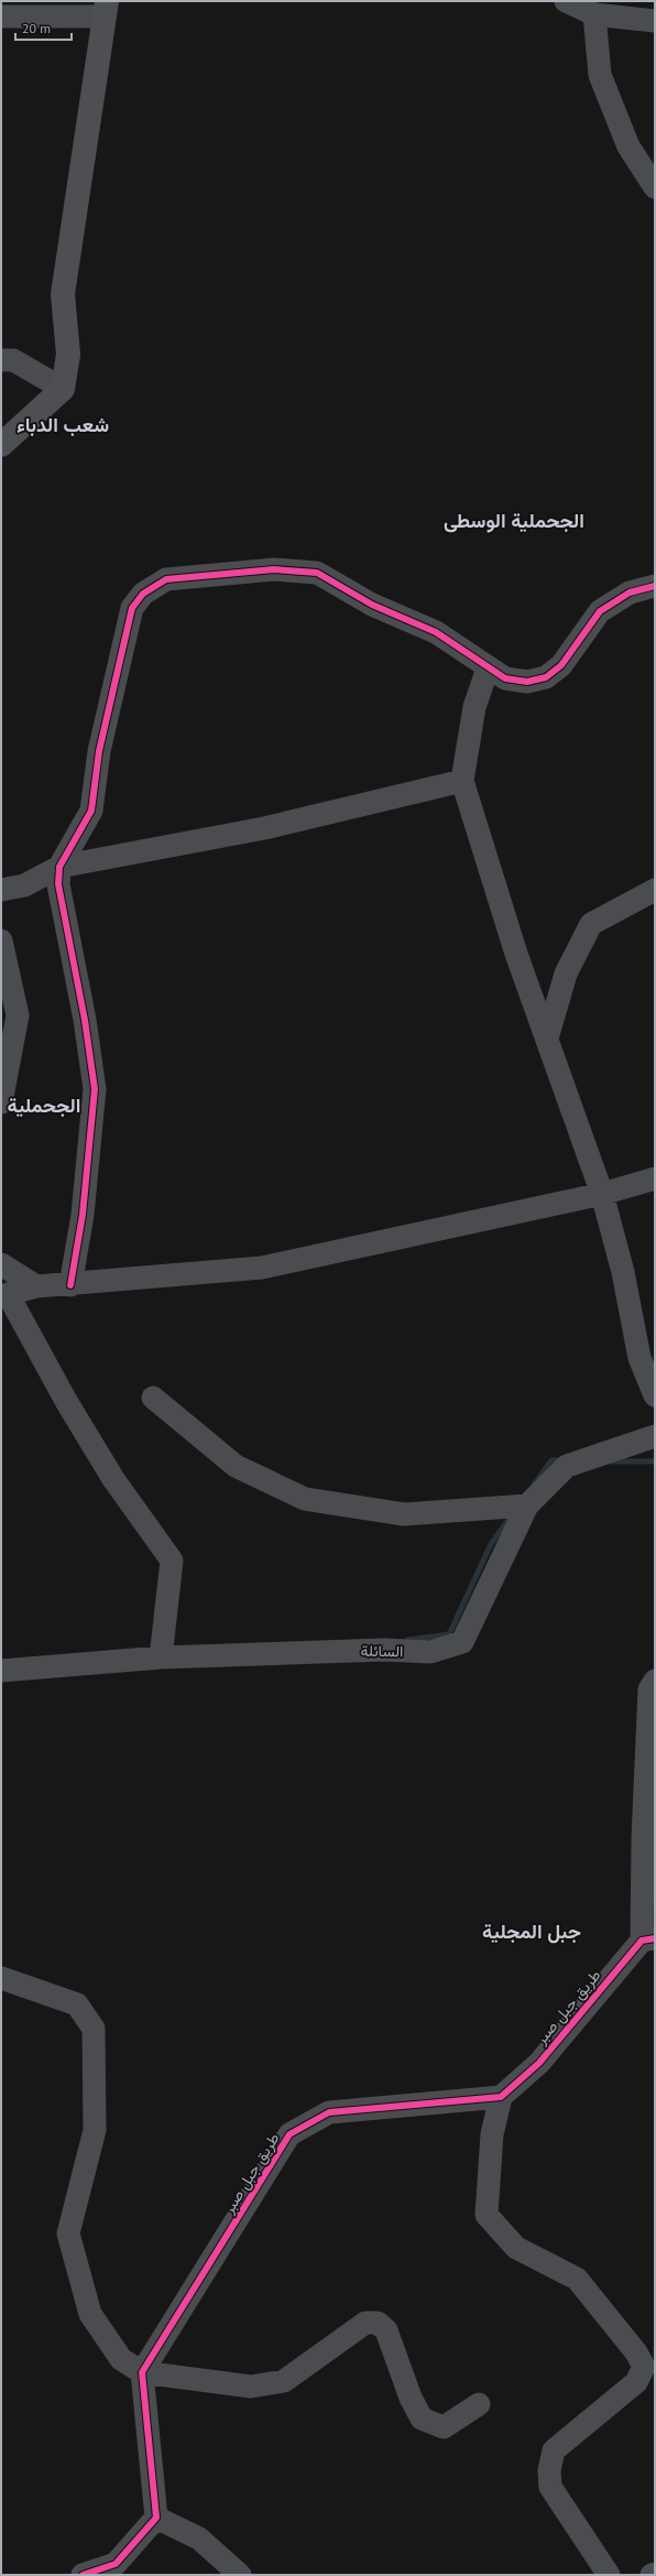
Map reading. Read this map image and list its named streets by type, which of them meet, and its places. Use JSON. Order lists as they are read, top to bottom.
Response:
{
  "streets": {
    "street": ["السائلة", "طريق جبل صبر"]
  },
  "districts": [
    "شعب الدباء",
    "الجحملية الوسطى",
    "الجحملية",
    "جبل المجلية"
  ],
  "scale_bar": "20 m"
}
